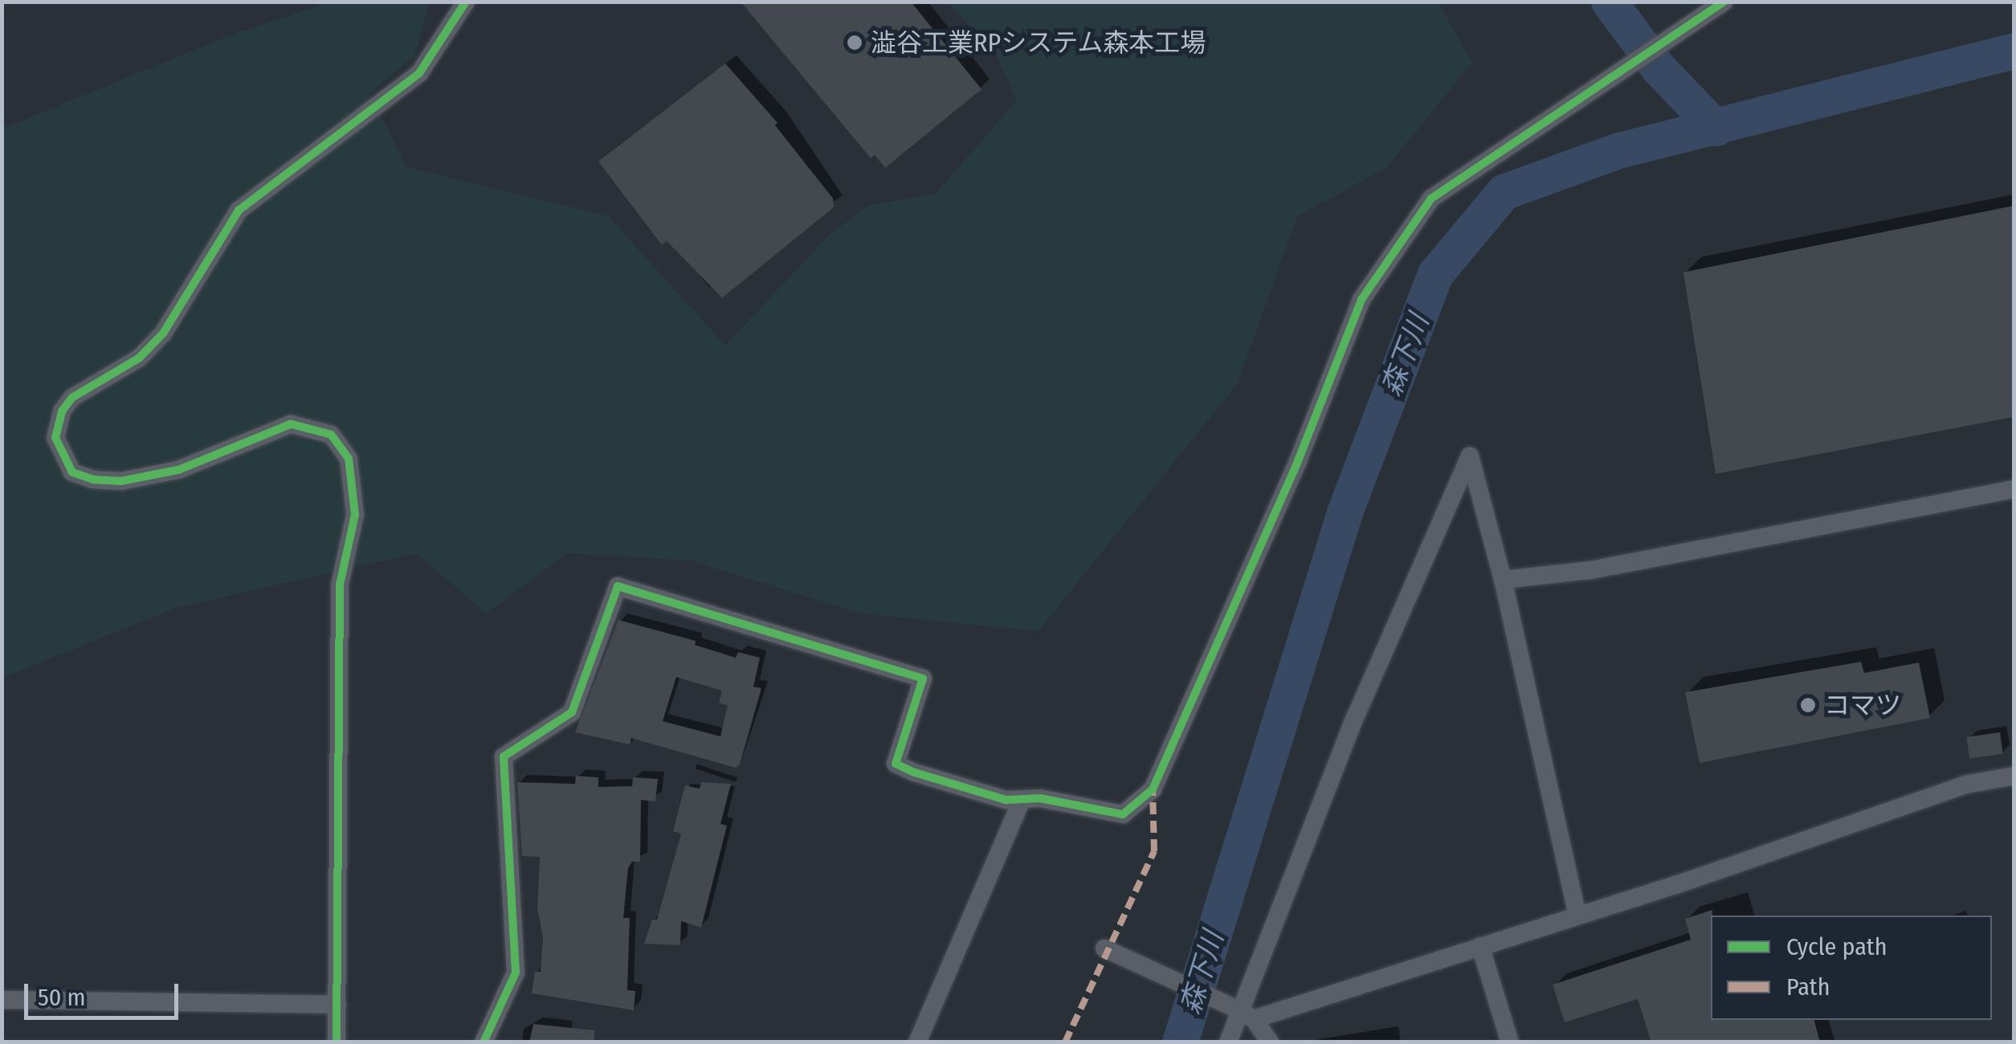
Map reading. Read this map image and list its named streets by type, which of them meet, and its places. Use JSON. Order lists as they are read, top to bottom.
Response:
{
  "water": ["森下川"],
  "places": ["澁谷工業RPシステム森本工場", "コマツ"],
  "legend": ["Cycle path", "Path"],
  "scale_bar": "50 m"
}
